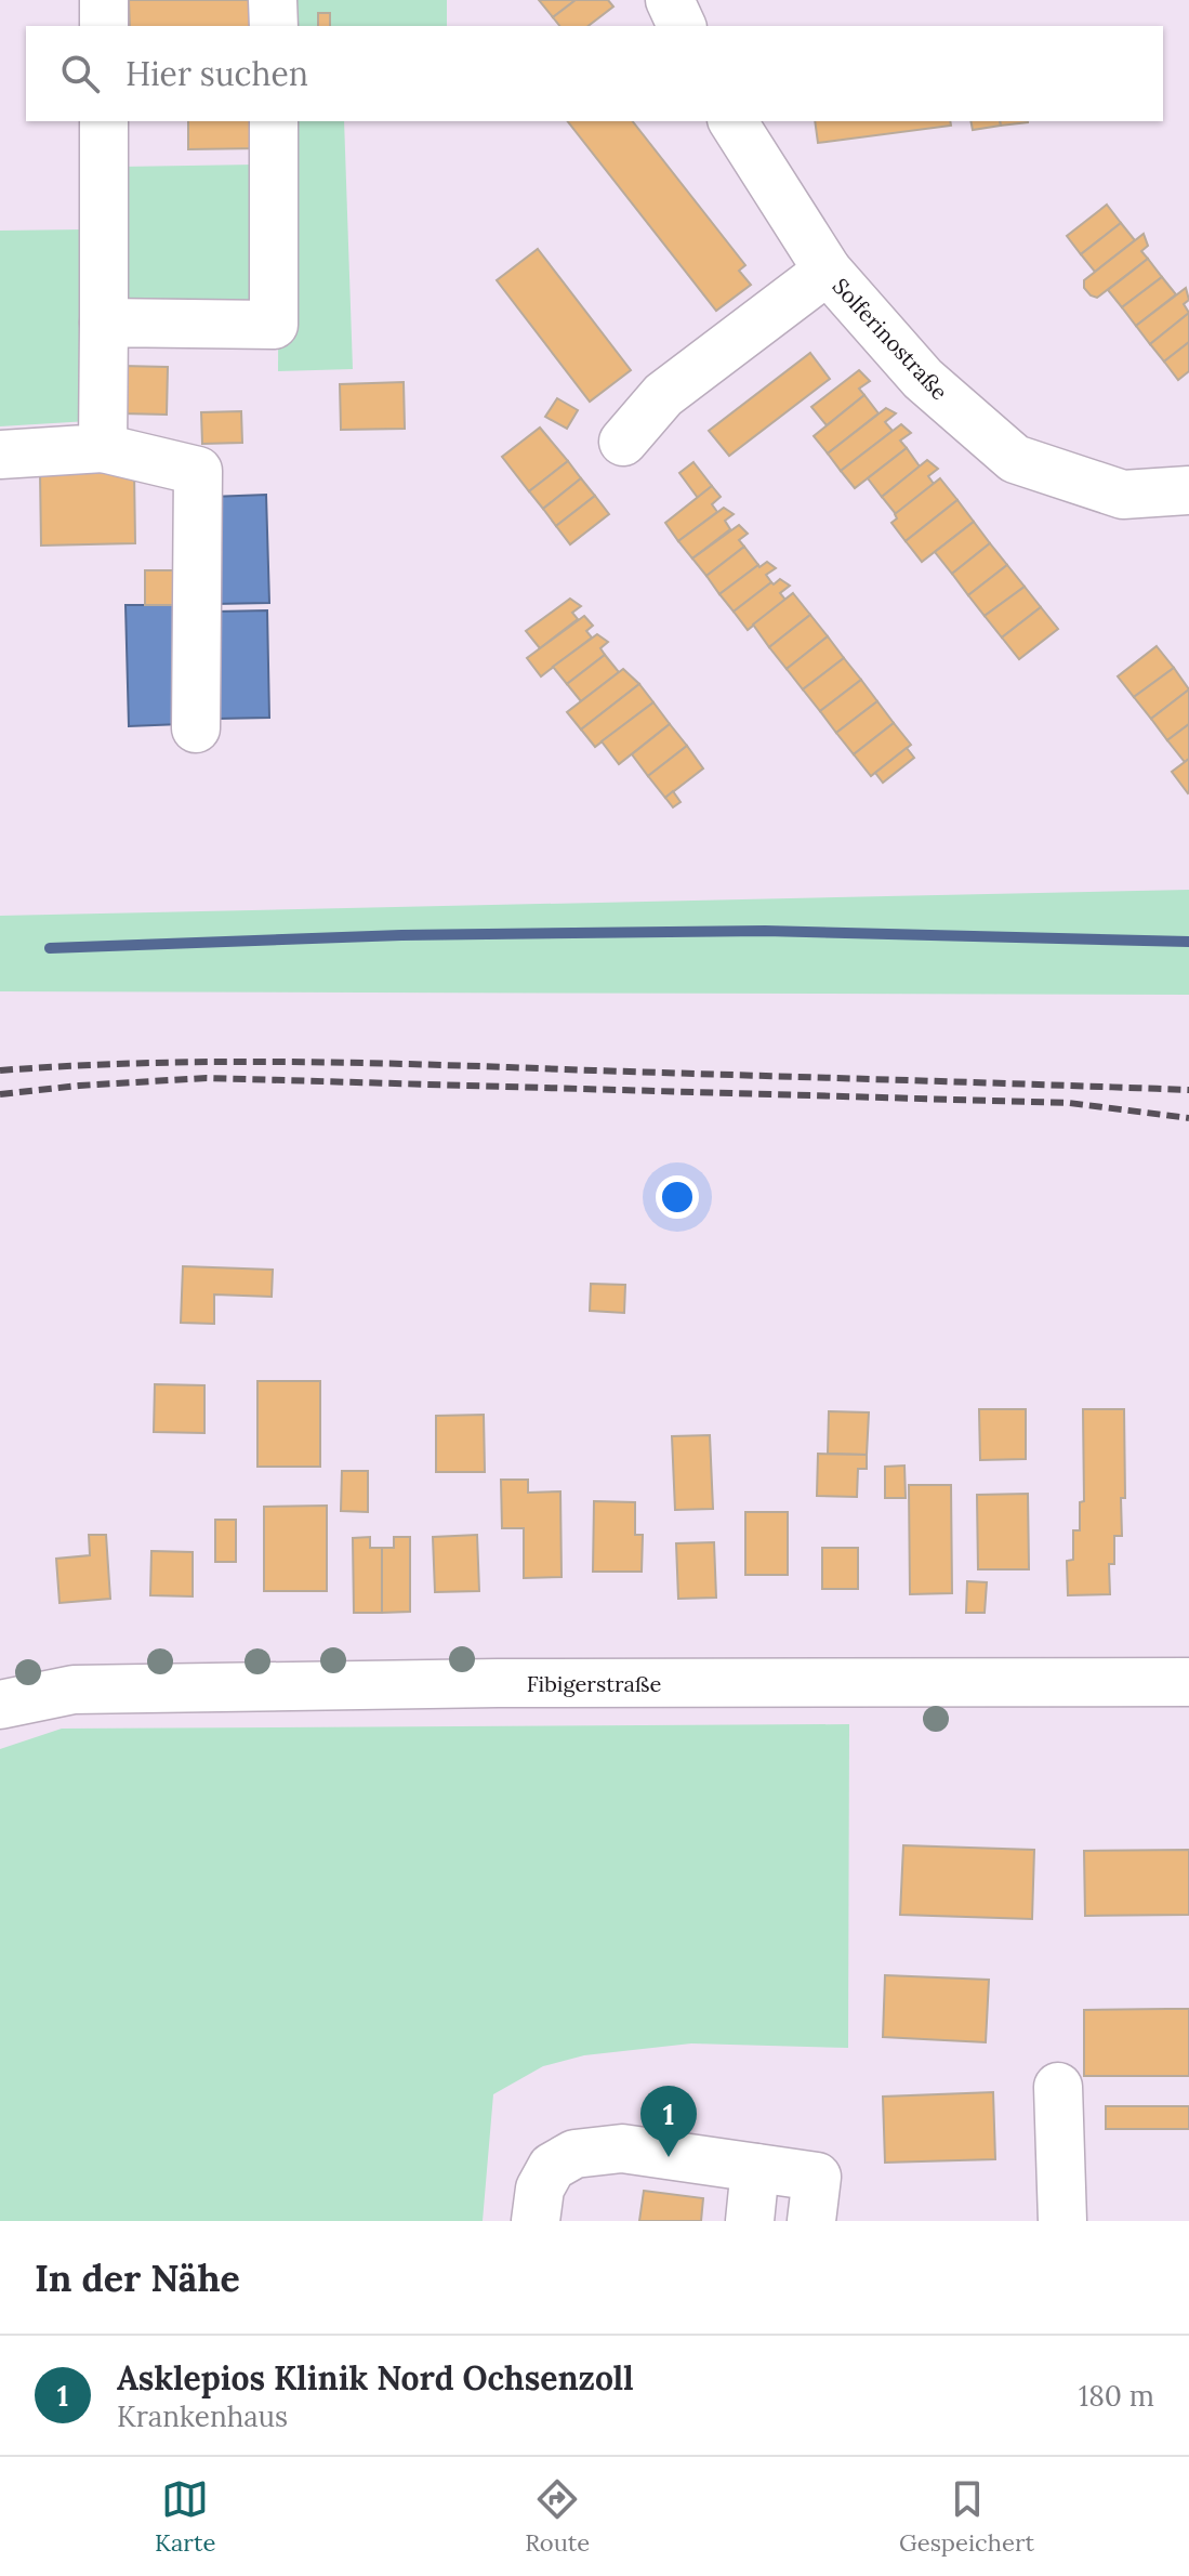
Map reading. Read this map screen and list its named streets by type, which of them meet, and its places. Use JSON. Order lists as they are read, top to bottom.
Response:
{
  "streets": {
    "street": ["Solferinostraße", "Fibigerstraße"]
  },
  "page": {
    "search": "Hier suchen",
    "pins": "1",
    "heading": "In der Nähe",
    "list": [
      {
        "mark": "1",
        "name": "Asklepios Klinik Nord Ochsenzoll",
        "note": "Krankenhaus",
        "value": "180 m"
      }
    ],
    "nav": ["Karte", "Route", "Gespeichert"]
  }
}
